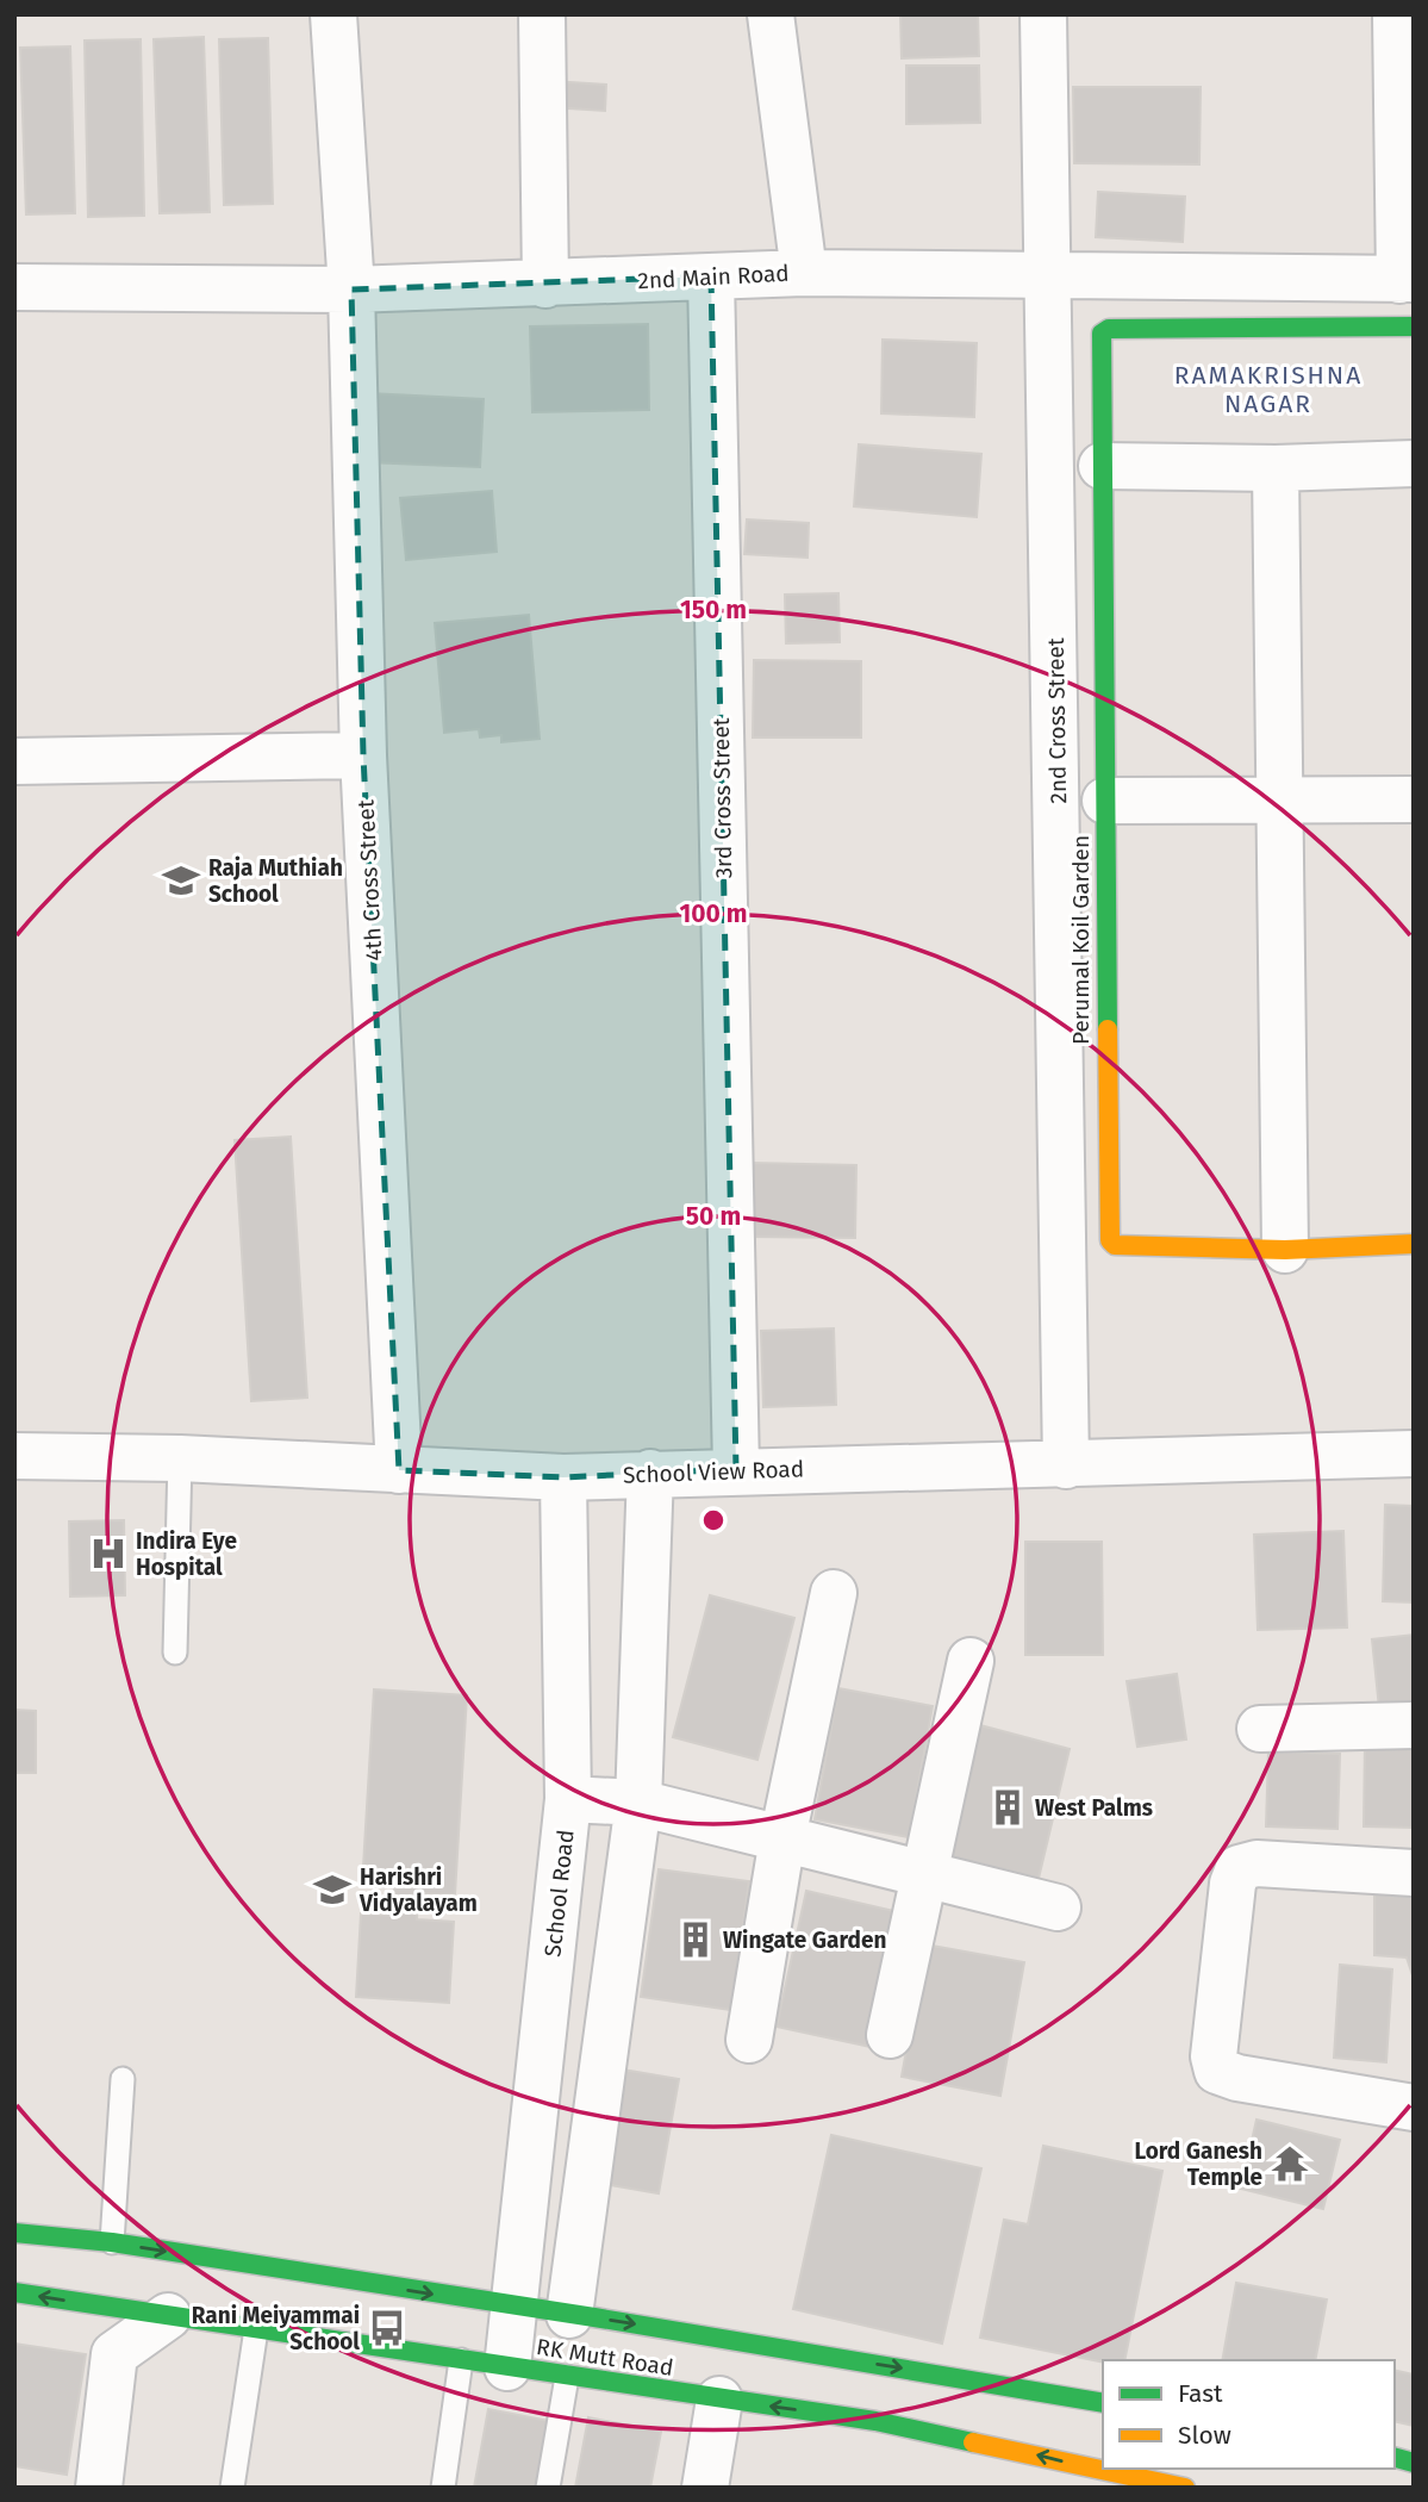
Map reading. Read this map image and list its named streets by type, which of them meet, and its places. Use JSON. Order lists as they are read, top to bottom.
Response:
{
  "streets": {
    "main road": ["Perumal Koil Garden", "RK Mutt Road"],
    "street": [
      "2nd Main Road",
      "2nd Cross Street",
      "3rd Cross Street",
      "4th Cross Street",
      "School View Road",
      "School Road"
    ]
  },
  "crossings": [
    ["2nd Main Road", "2nd Cross Street"],
    ["2nd Main Road", "3rd Cross Street"],
    ["2nd Main Road", "4th Cross Street"],
    ["2nd Cross Street", "School View Road"],
    ["3rd Cross Street", "School View Road"],
    ["4th Cross Street", "School View Road"],
    ["School View Road", "School Road"],
    ["School Road", "RK Mutt Road"]
  ],
  "districts": ["RAMAKRISHNA NAGAR"],
  "places": {
    "school or university": ["Raja Muthiah School", "Harishri Vidyalayam"],
    "hospital": ["Indira Eye Hospital"],
    "building": ["West Palms", "Wingate Garden"],
    "temple": ["Lord Ganesh Temple"],
    "bus stop": ["Rani Meiyammai School"]
  },
  "legend": ["Fast", "Slow"],
  "rings": ["150 m", "100 m", "50 m"]
}
